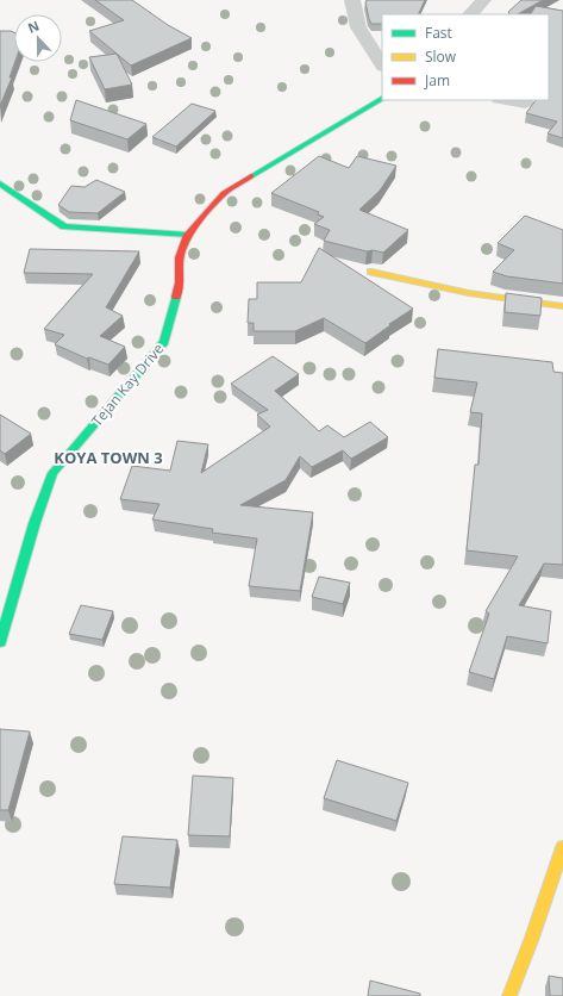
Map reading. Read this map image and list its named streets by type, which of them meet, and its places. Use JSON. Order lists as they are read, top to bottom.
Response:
{
  "streets": {
    "street": ["Tejan Kay Drive"]
  },
  "districts": ["KOYA TOWN 3"],
  "legend": ["Fast", "Slow", "Jam"],
  "north": "top"
}
